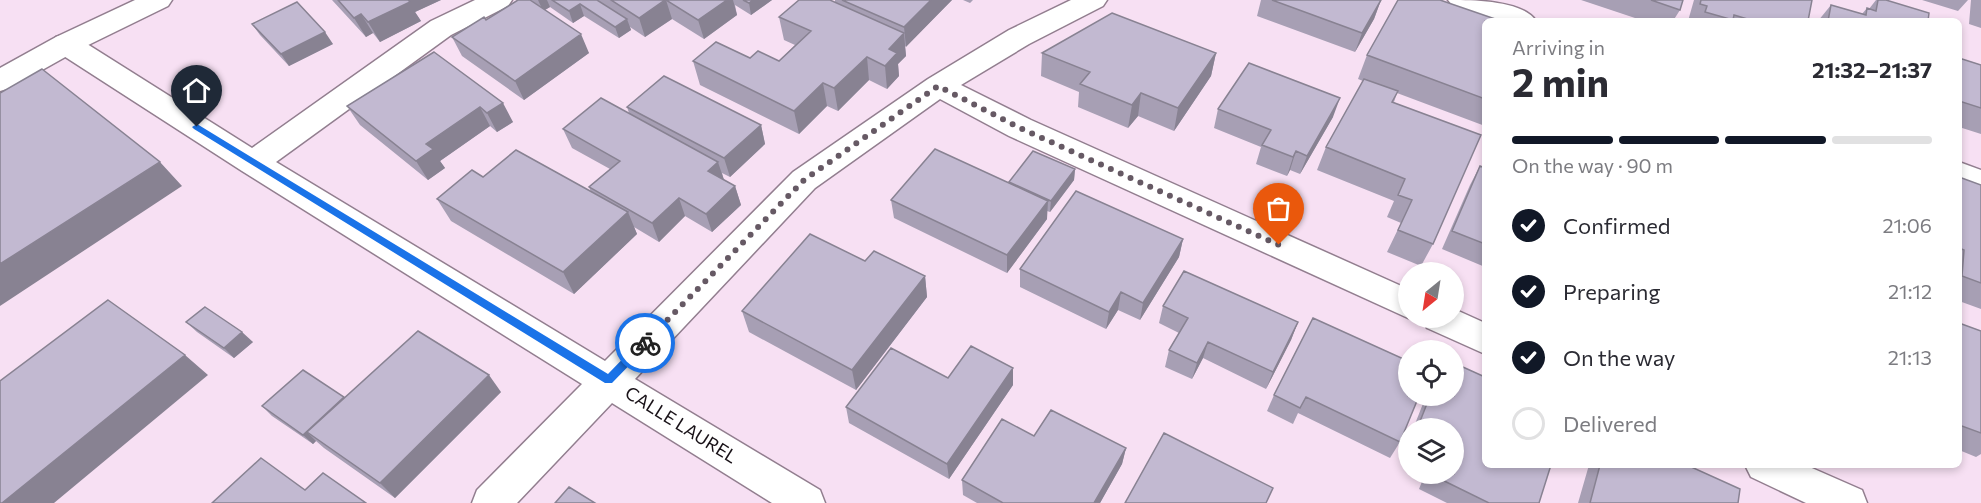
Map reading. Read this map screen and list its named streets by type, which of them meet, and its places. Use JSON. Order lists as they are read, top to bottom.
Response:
{
  "streets": {
    "street": ["CALLE LAUREL"]
  },
  "north": "bottom left",
  "page": {
    "heading": ["2 min", "Arriving in", "21:32–21:37"],
    "bar": "On the way · 90 m",
    "list": [
      ["Confirmed", "21:06"],
      ["Preparing", "21:12"],
      ["On the way", "21:13"],
      "Delivered"
    ]
  }
}
